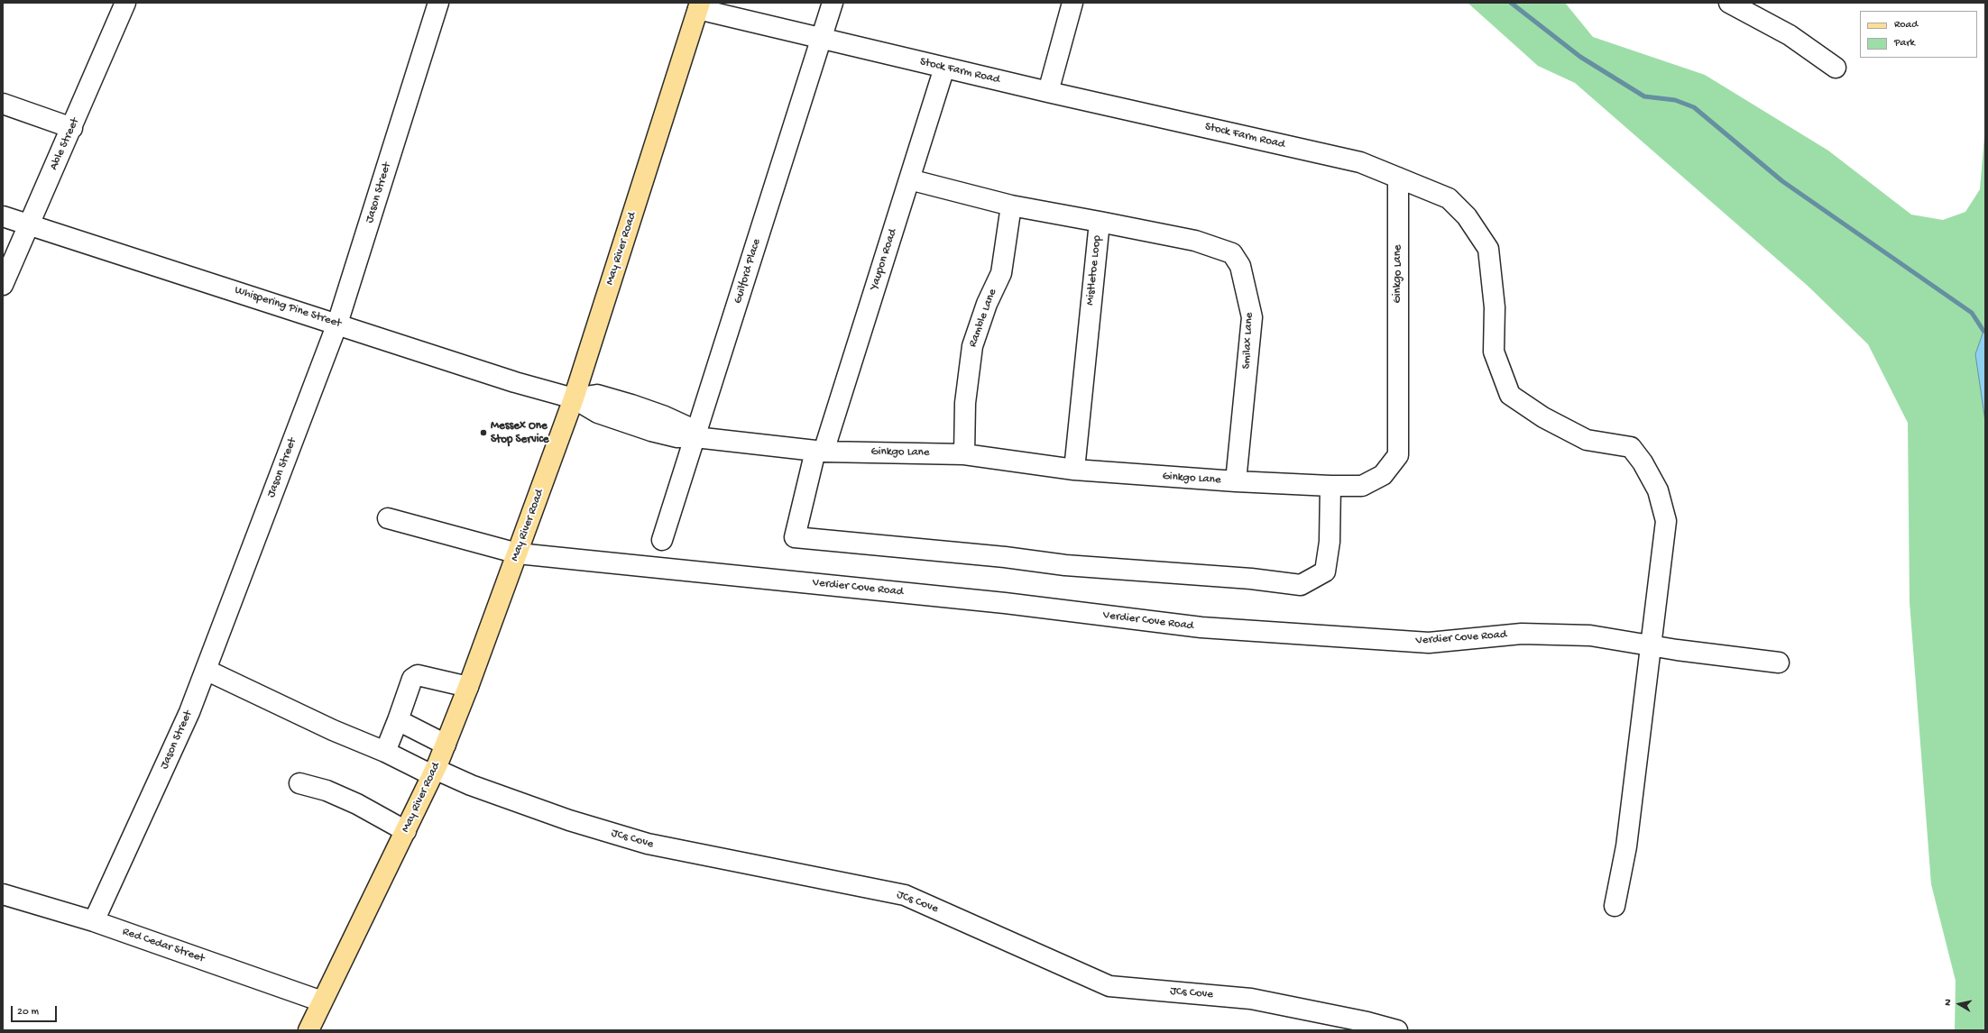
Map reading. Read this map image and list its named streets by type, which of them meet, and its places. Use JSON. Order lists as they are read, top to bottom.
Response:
{
  "streets": {
    "main road": ["May River Road"],
    "street": [
      "Stock Farm Road",
      "Able Street",
      "Jason Street",
      "Yaupon Road",
      "Mistletoe Loop",
      "Guilford Place",
      "Ginkgo Lane",
      "Whispering Pine Street",
      "Ramble Lane",
      "Smilax Lane",
      "Verdier Cove Road",
      "JCs Cove",
      "Red Cedar Street"
    ]
  },
  "crossings": [
    ["Stock Farm Road", "May River Road"],
    ["Stock Farm Road", "Yaupon Road"],
    ["Stock Farm Road", "Guilford Place"],
    ["Stock Farm Road", "Ginkgo Lane"],
    ["Stock Farm Road", "Verdier Cove Road"],
    ["Able Street", "Whispering Pine Street"],
    ["Jason Street", "Whispering Pine Street"],
    ["Jason Street", "JCs Cove"],
    ["Jason Street", "Red Cedar Street"],
    ["May River Road", "Ginkgo Lane"],
    ["May River Road", "Whispering Pine Street"],
    ["May River Road", "Verdier Cove Road"],
    ["May River Road", "JCs Cove"],
    ["May River Road", "Red Cedar Street"],
    ["Yaupon Road", "Mistletoe Loop"],
    ["Yaupon Road", "Ginkgo Lane"],
    ["Mistletoe Loop", "Ginkgo Lane"],
    ["Mistletoe Loop", "Ramble Lane"],
    ["Mistletoe Loop", "Smilax Lane"],
    ["Guilford Place", "Ginkgo Lane"],
    ["Ginkgo Lane", "Whispering Pine Street"],
    ["Ginkgo Lane", "Ramble Lane"],
    ["Ginkgo Lane", "Smilax Lane"]
  ],
  "places": ["Messex One Stop Service"],
  "legend": ["Road", "Park"],
  "scale_bar": "20 m",
  "north": "left"
}
